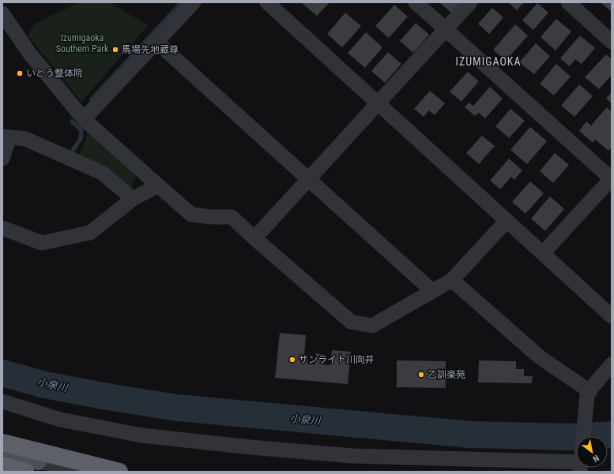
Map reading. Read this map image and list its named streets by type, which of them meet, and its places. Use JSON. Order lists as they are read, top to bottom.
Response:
{
  "districts": ["IZUMIGAOKA"],
  "water": ["小泉川"],
  "parks": ["Izumigaoka Southern Park"],
  "places": [
    "馬場先地蔵尊",
    "いとう整体院",
    "サンライト川向井",
    "乙訓楽苑"
  ],
  "north": "bottom right"
}
